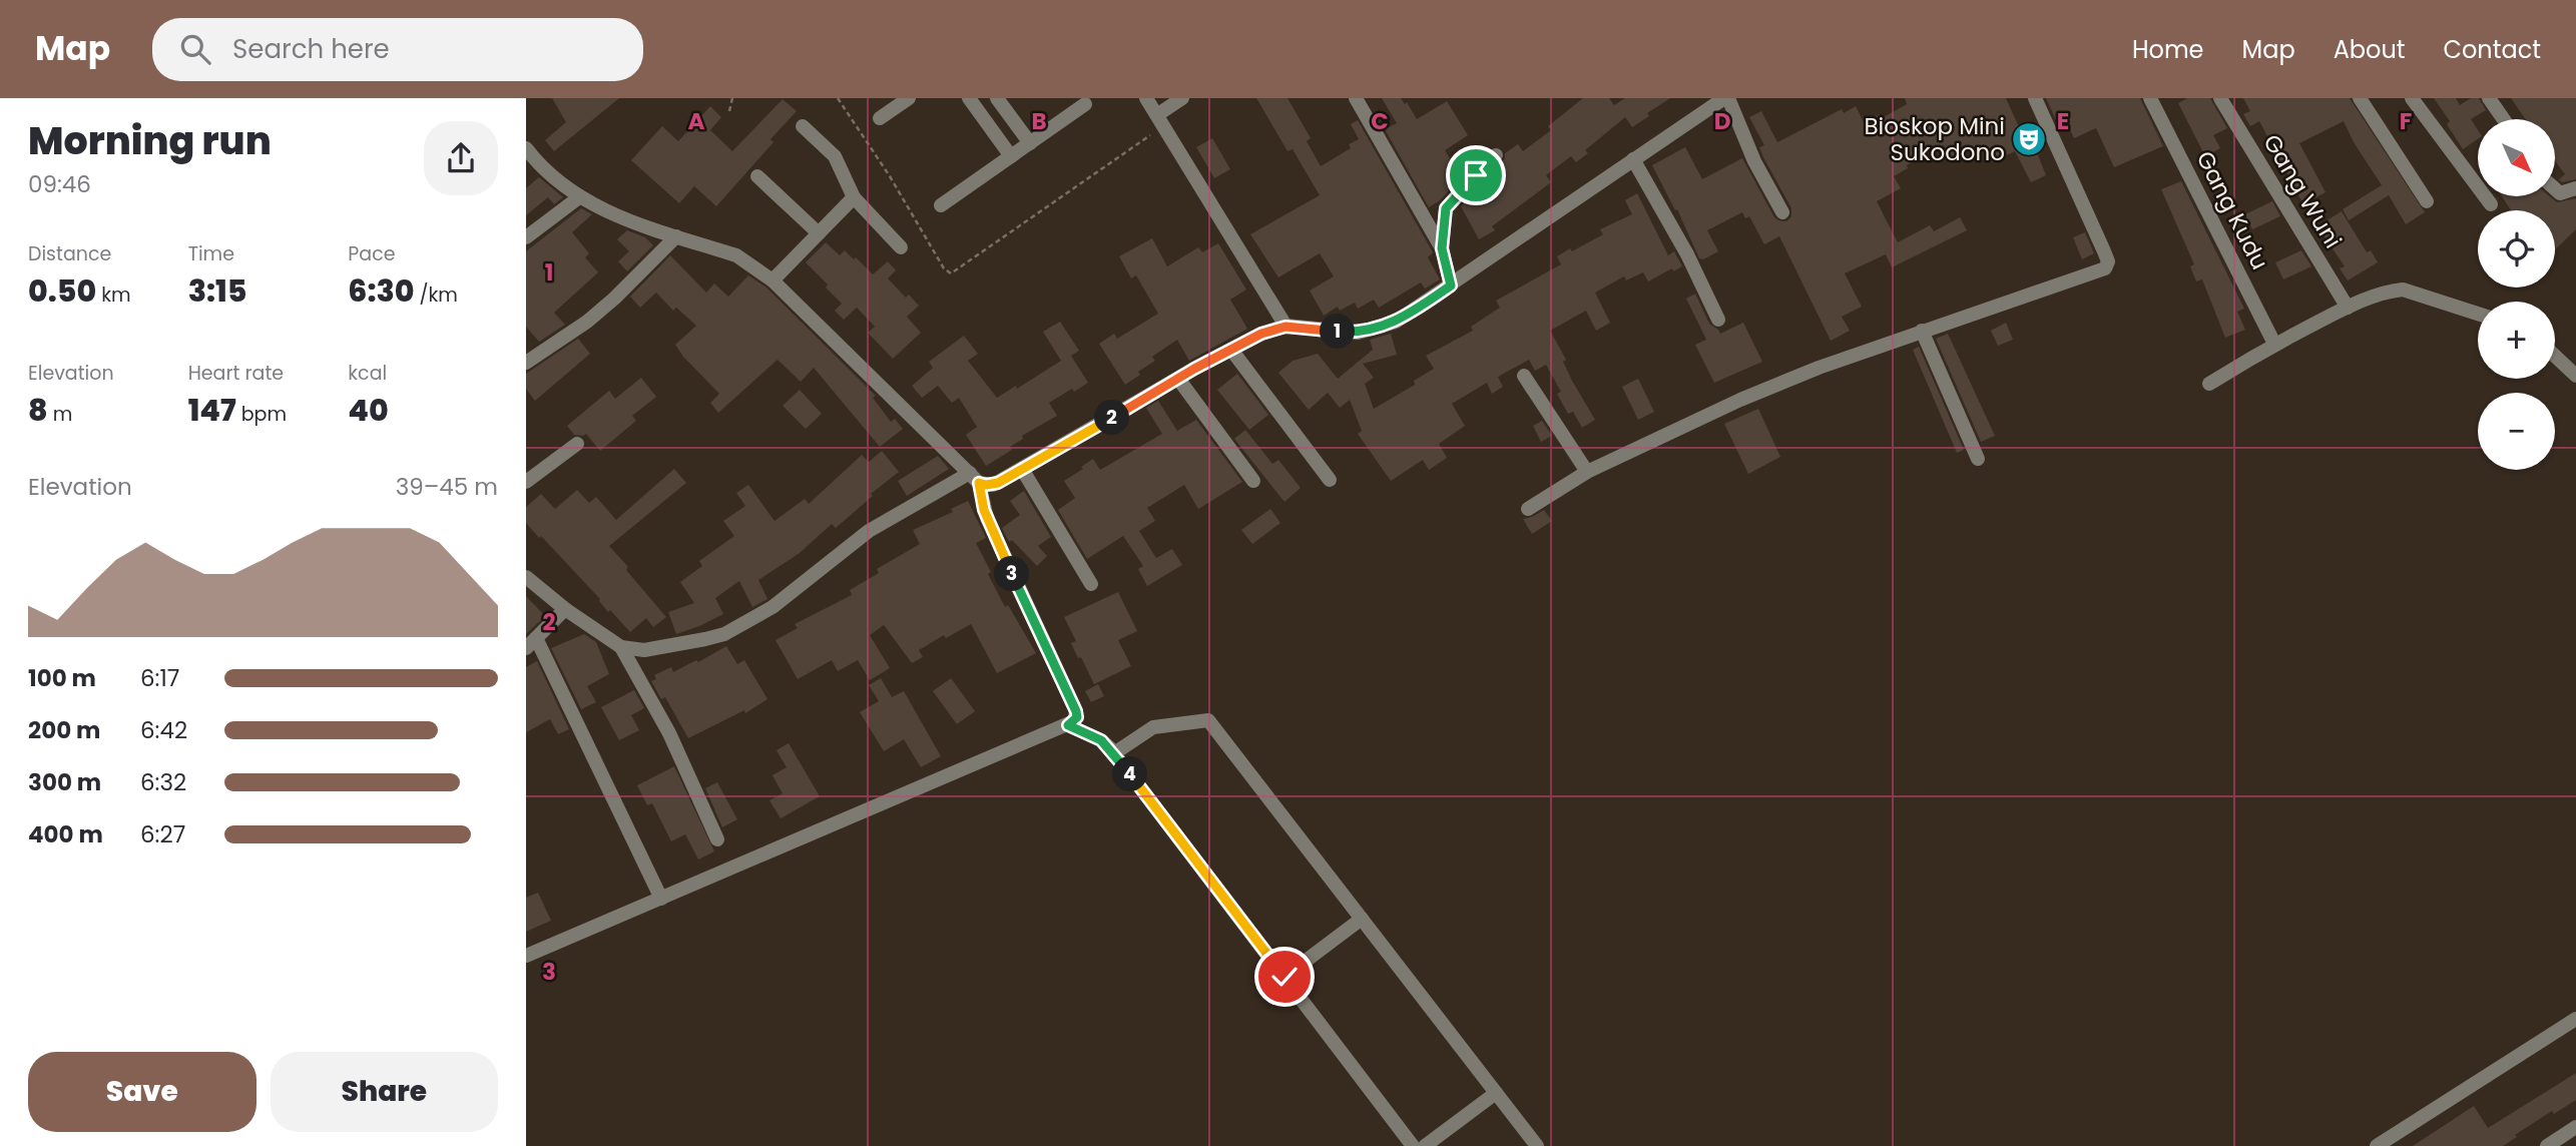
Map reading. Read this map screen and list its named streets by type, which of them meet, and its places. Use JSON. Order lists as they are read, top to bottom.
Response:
{
  "streets": {
    "street": ["Gang Wuni", "Gang Kudu"]
  },
  "places": {
    "theatre": ["Bioskop Mini Sukodono"]
  },
  "north": "bottom right",
  "page": {
    "header": "Map",
    "search": "Search here",
    "nav": [
      "Home",
      "Map",
      "About",
      "Contact"
    ],
    "heading": ["Morning run", "09:46"],
    "map_buttons": ["+", "−"],
    "stats": [
      ["Distance", "0.50 km"],
      ["Time", "3:15"],
      ["Pace", "6:30 /km"],
      ["Elevation", "8 m"],
      ["Heart rate", "147 bpm"],
      ["kcal", "40"]
    ],
    "pins": [
      "1",
      "2",
      "3",
      "4"
    ],
    "chart": ["Elevation", "39–45 m"],
    "list": [
      {
        "name": "100 m",
        "note": "6:17"
      },
      {
        "name": "200 m",
        "note": "6:42"
      },
      {
        "name": "300 m",
        "note": "6:32"
      },
      {
        "name": "400 m",
        "note": "6:27"
      }
    ],
    "buttons": ["Save", "Share"]
  },
  "grid": {
    "columns": [
      "A",
      "B",
      "C",
      "D",
      "E",
      "F"
    ],
    "rows": ["1", "2", "3"]
  }
}
